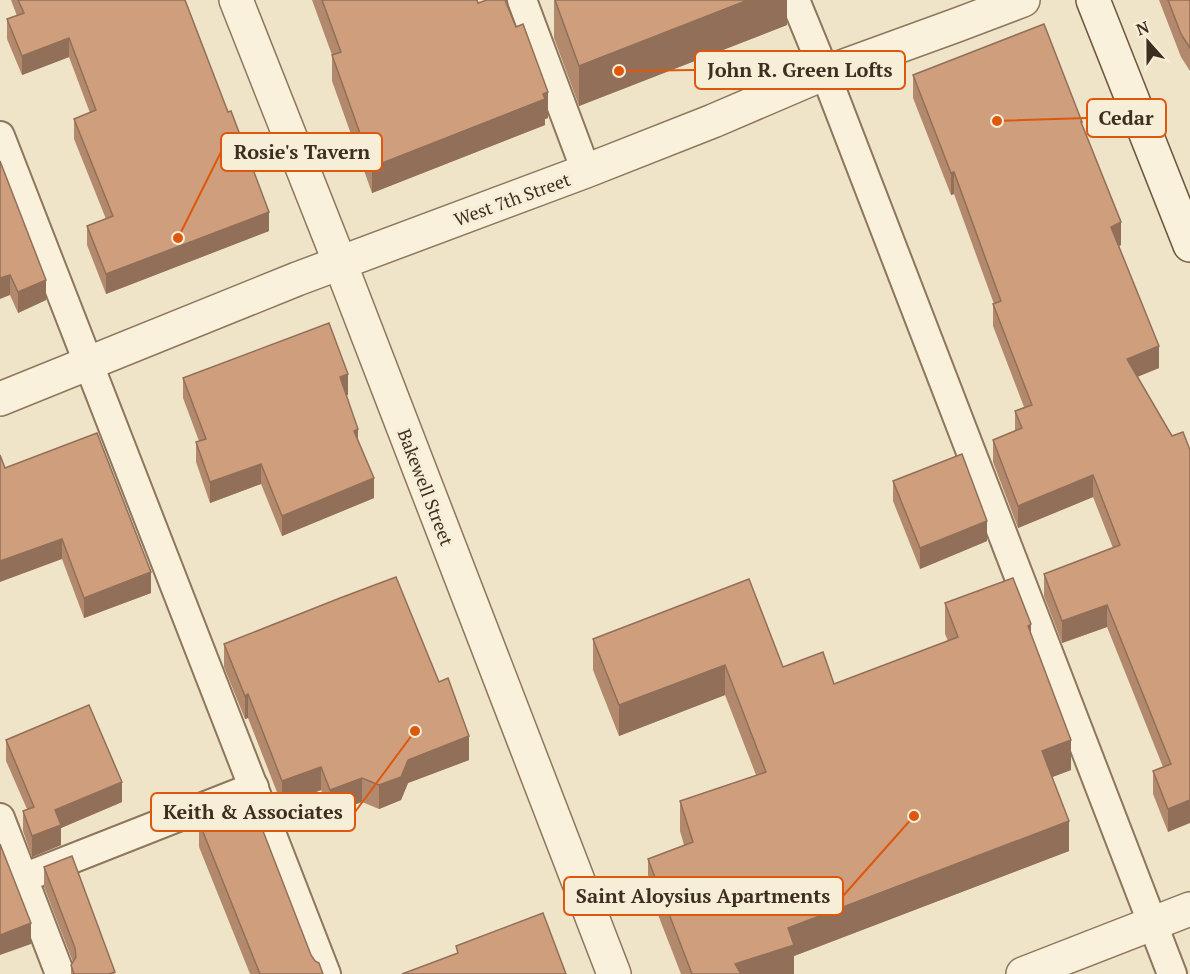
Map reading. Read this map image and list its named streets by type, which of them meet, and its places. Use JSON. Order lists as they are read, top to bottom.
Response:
{
  "streets": {
    "street": ["West 7th Street", "Bakewell Street"]
  },
  "crossings": [
    ["West 7th Street", "Bakewell Street"]
  ],
  "places": [
    "John R. Green Lofts",
    "Cedar",
    "Rosie's Tavern",
    "Keith & Associates",
    "Saint Aloysius Apartments"
  ],
  "north": "top"
}
